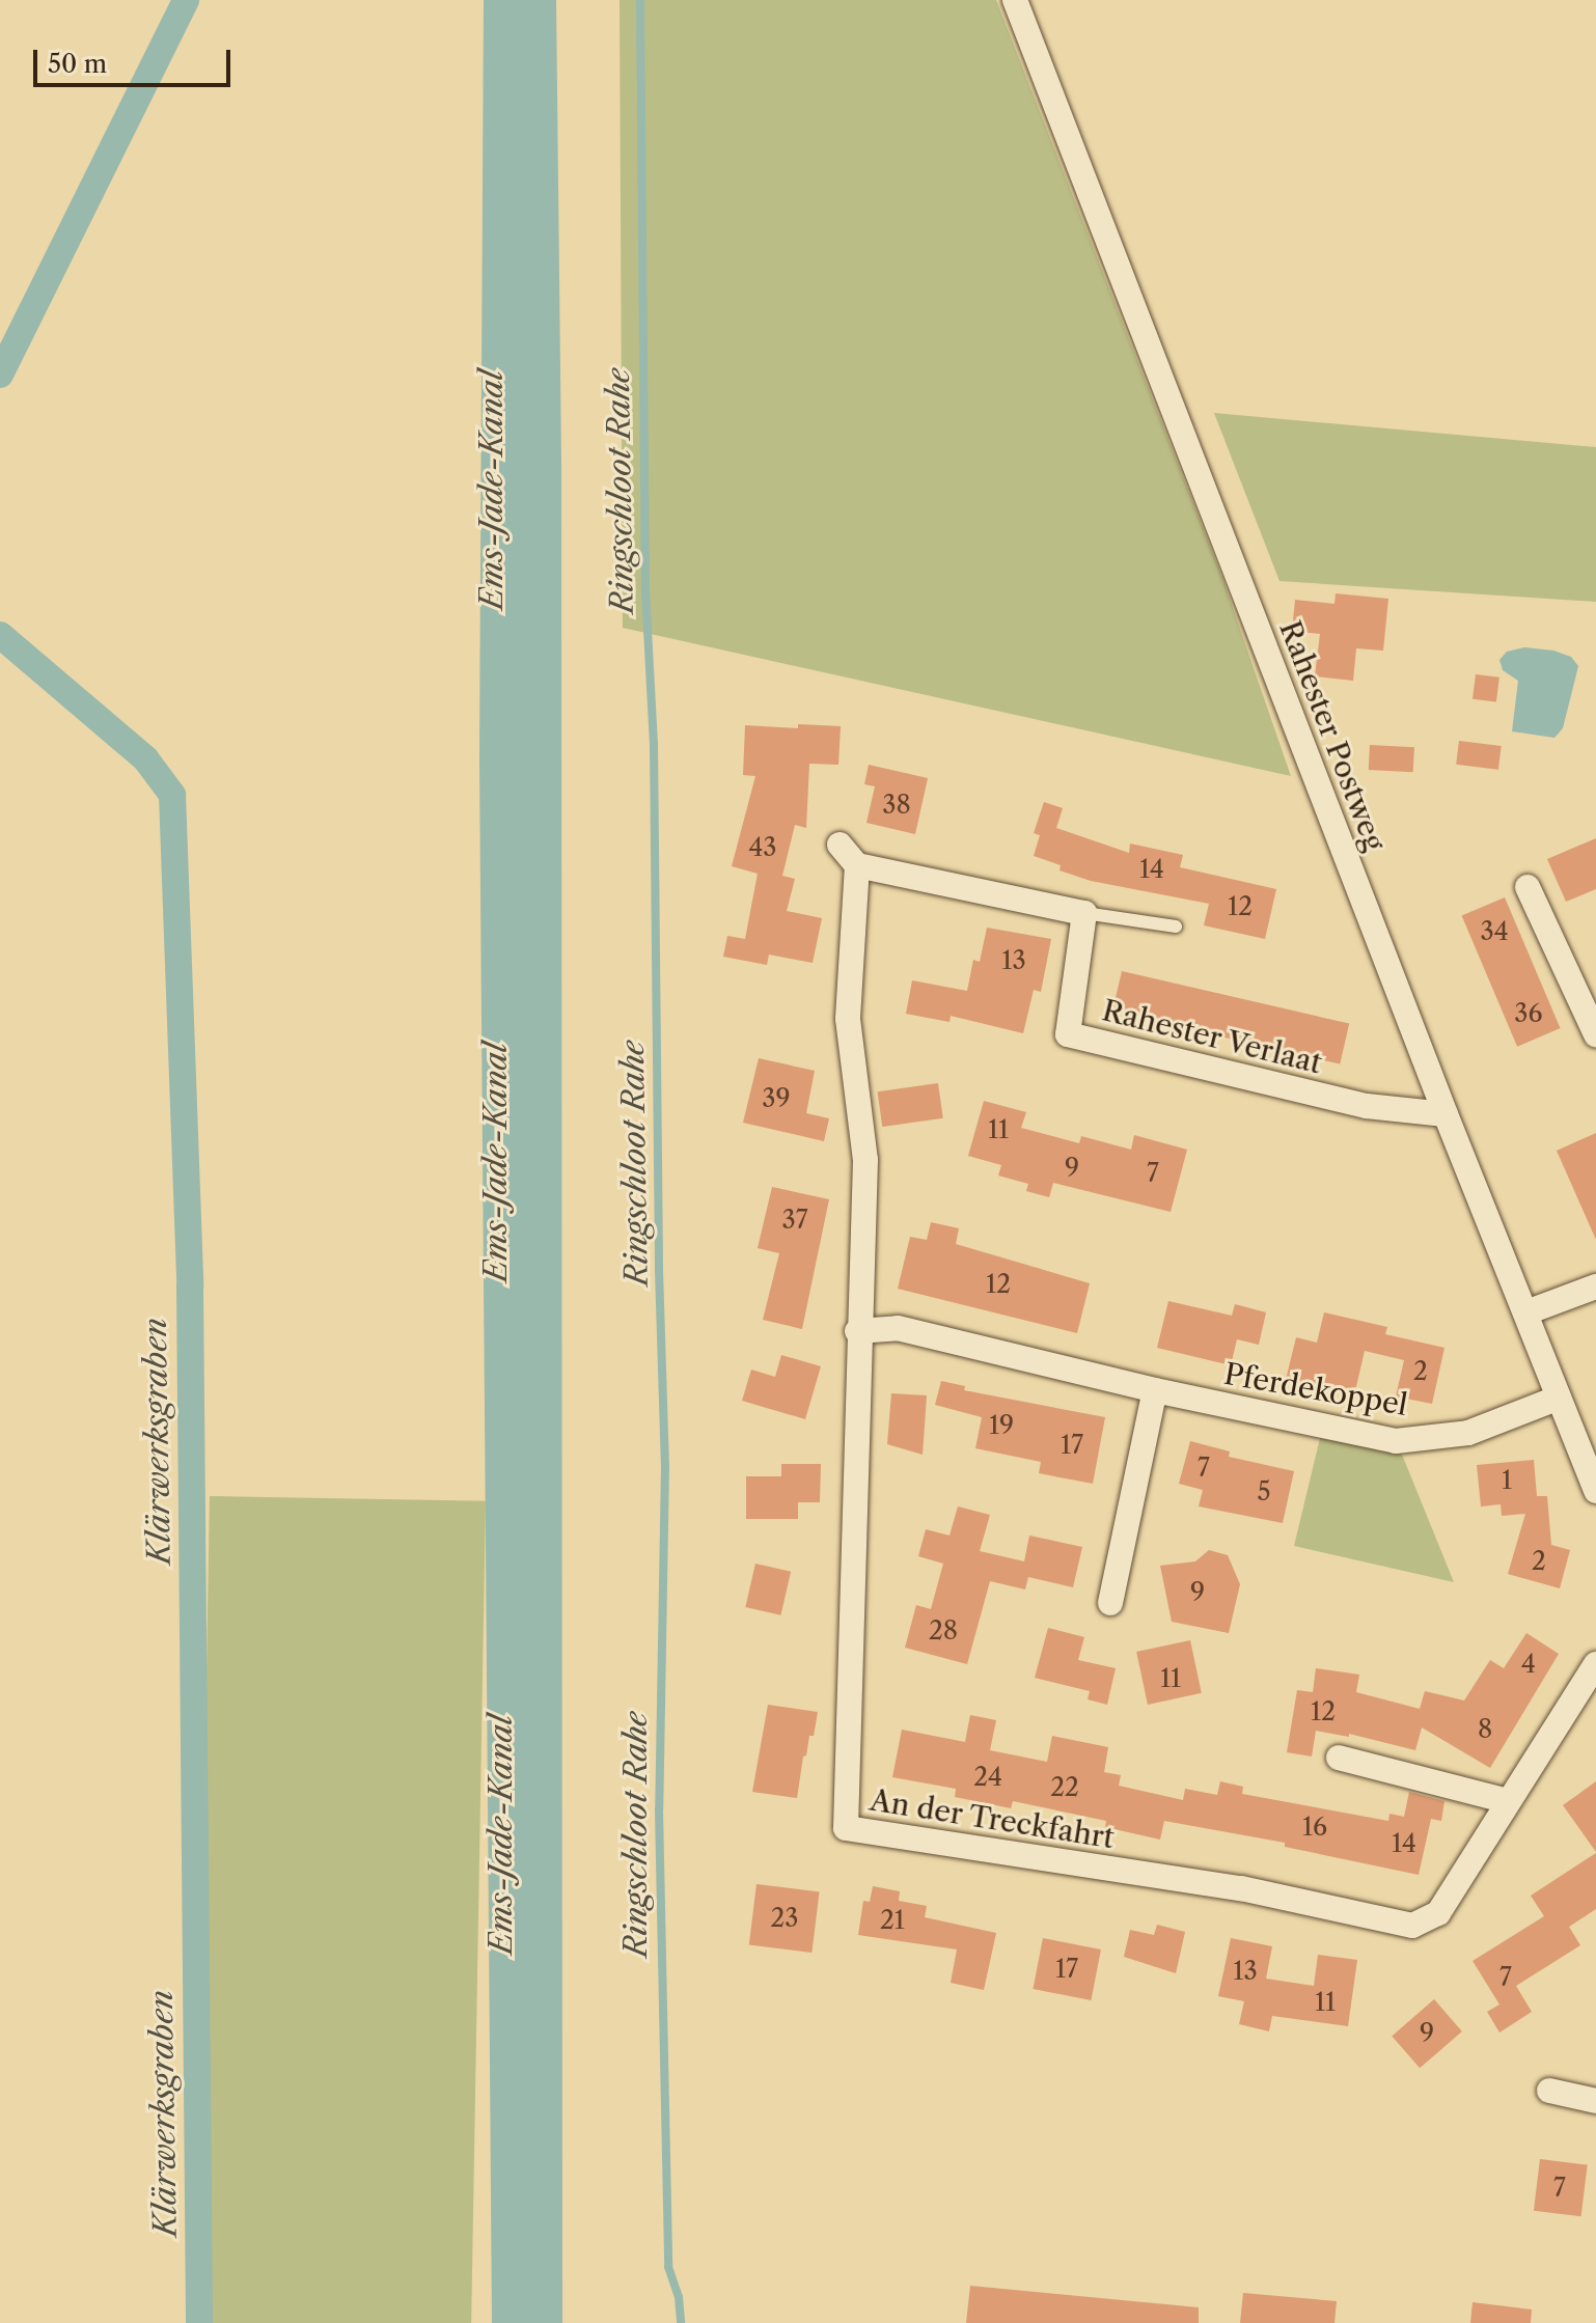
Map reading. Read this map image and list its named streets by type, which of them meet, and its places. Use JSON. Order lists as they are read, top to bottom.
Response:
{
  "streets": {
    "street": [
      "Rahester Postweg",
      "Rahester Verlaat",
      "Pferdekoppel",
      "An der Treckfahrt"
    ]
  },
  "crossings": [
    ["Rahester Postweg", "Rahester Verlaat"],
    ["Rahester Postweg", "Pferdekoppel"],
    ["Pferdekoppel", "An der Treckfahrt"]
  ],
  "water": ["Ems-Jade-Kanal", "Ringschloot Rahe", "Klärwerksgraben"],
  "house_numbers": [
    "38",
    "43",
    "14",
    "12",
    "34",
    "13",
    "36",
    "39",
    "11",
    "9",
    "7",
    "37",
    "12",
    "2",
    "19",
    "17",
    "7",
    "1",
    "5",
    "2",
    "9",
    "28",
    "4",
    "11",
    "12",
    "8",
    "24",
    "22",
    "16",
    "14",
    "23",
    "21",
    "17",
    "13",
    "7",
    "11",
    "9",
    "7"
  ],
  "scale_bar": "50 m"
}
